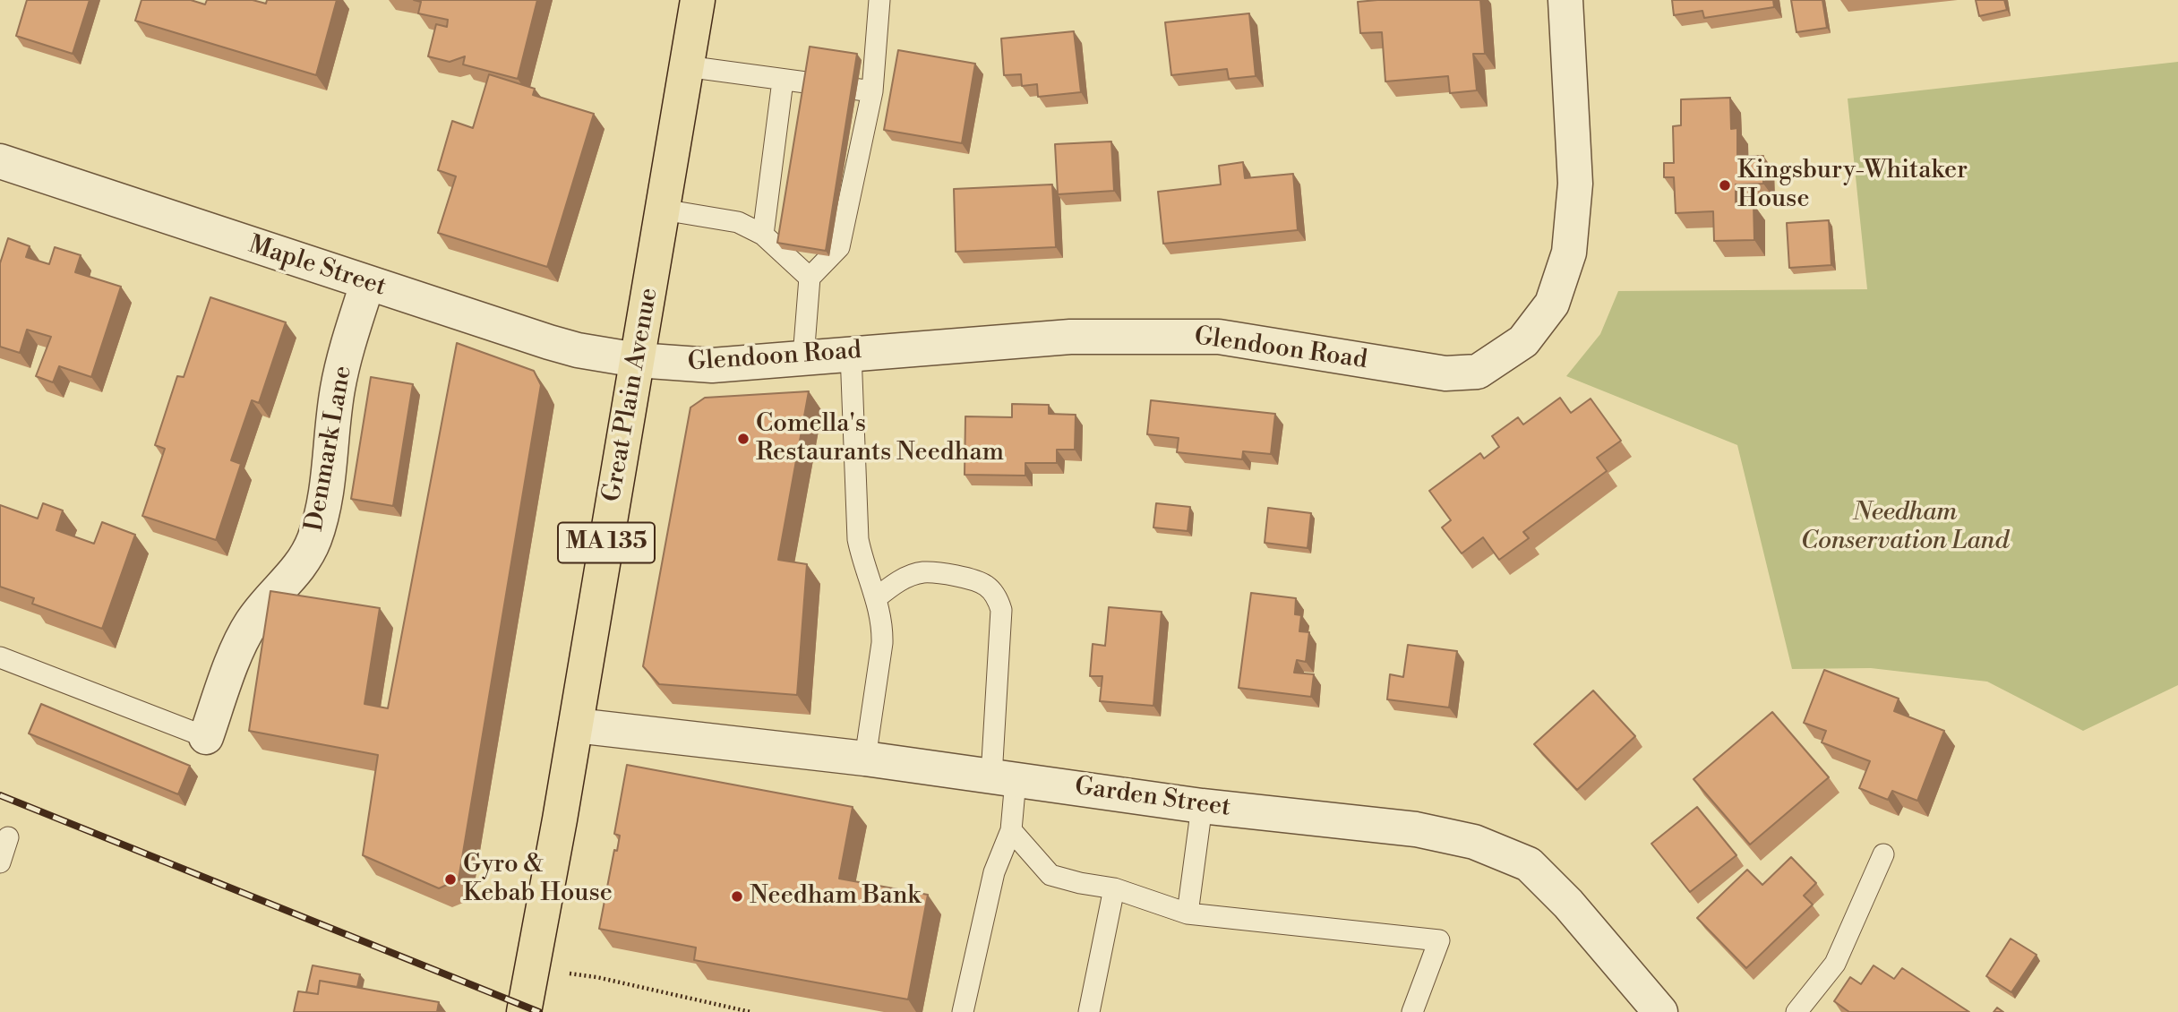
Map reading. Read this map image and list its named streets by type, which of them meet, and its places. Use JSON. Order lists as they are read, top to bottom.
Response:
{
  "streets": {
    "main road": ["Great Plain Avenue", "MA 135"],
    "street": [
      "Maple Street",
      "Glendoon Road",
      "Denmark Lane",
      "Garden Street"
    ]
  },
  "crossings": [
    ["Maple Street", "Glendoon Road"],
    ["Maple Street", "Great Plain Avenue"],
    ["Maple Street", "Denmark Lane"],
    ["Glendoon Road", "Great Plain Avenue"],
    ["Great Plain Avenue", "Garden Street"]
  ],
  "parks": ["Needham Conservation Land"],
  "places": [
    "Kingsbury-Whitaker House",
    "Comella's Restaurants Needham",
    "Gyro & Kebab House",
    "Needham Bank"
  ]
}
